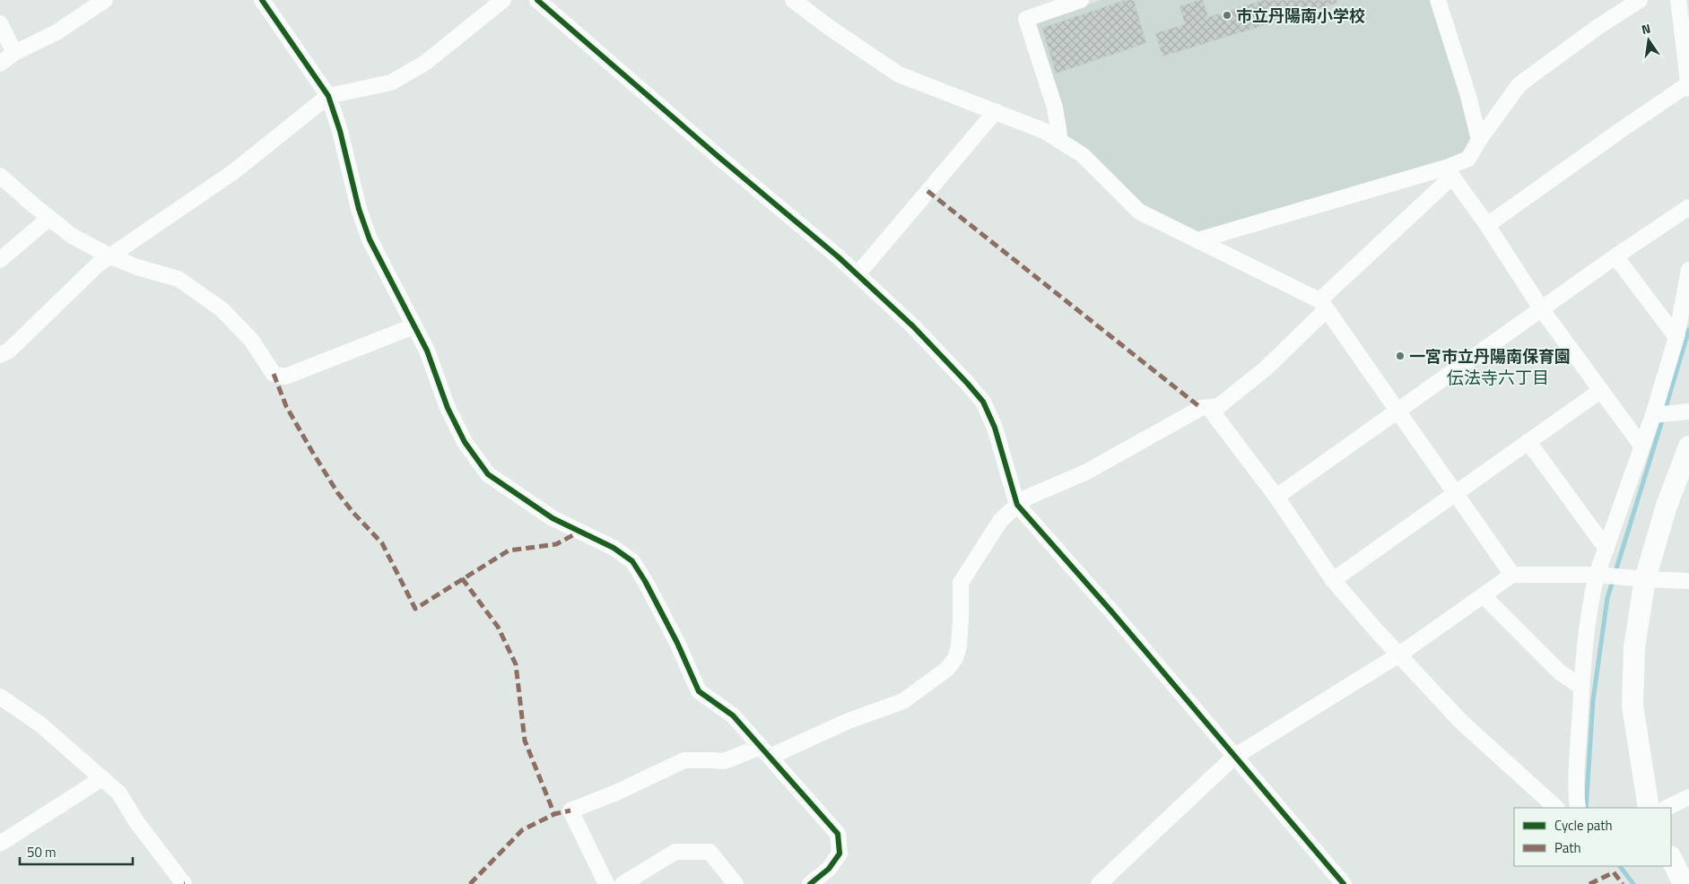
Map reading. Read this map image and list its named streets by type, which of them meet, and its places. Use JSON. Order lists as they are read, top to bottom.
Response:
{
  "districts": ["伝法寺六丁目"],
  "places": ["市立丹陽南小学校", "一宮市立丹陽南保育園"],
  "legend": ["Cycle path", "Path"],
  "scale_bar": "50 m",
  "north": "top"
}
